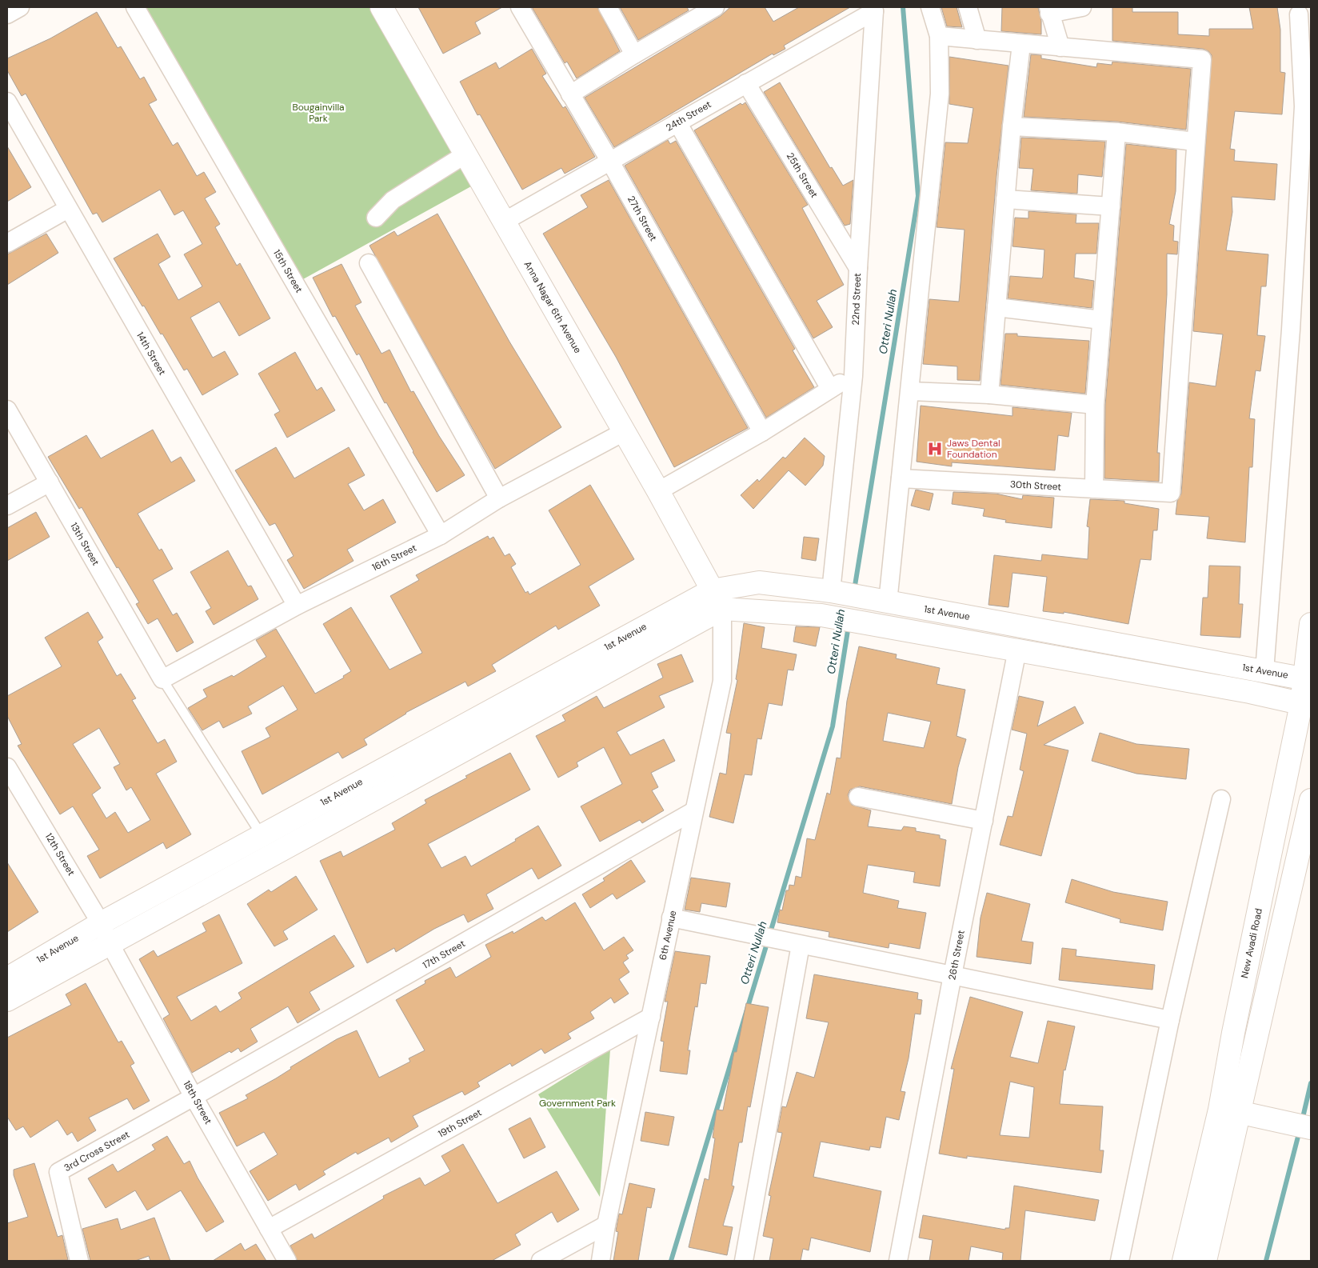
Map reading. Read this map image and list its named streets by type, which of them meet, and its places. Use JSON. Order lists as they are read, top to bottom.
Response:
{
  "streets": {
    "street": [
      "24th Street",
      "25th Street",
      "27th Street",
      "15th Street",
      "22nd Street",
      "Anna Nagar 6th Avenue",
      "14th Street",
      "30th Street",
      "13th Street",
      "16th Street",
      "1st Avenue",
      "12th Street",
      "6th Avenue",
      "New Avadi Road",
      "17th Street",
      "26th Street",
      "18th Street",
      "19th Street",
      "3rd Cross Street"
    ]
  },
  "crossings": [
    ["24th Street", "25th Street"],
    ["24th Street", "27th Street"],
    ["24th Street", "22nd Street"],
    ["24th Street", "Anna Nagar 6th Avenue"],
    ["25th Street", "22nd Street"],
    ["15th Street", "16th Street"],
    ["22nd Street", "1st Avenue"],
    ["Anna Nagar 6th Avenue", "16th Street"],
    ["Anna Nagar 6th Avenue", "1st Avenue"],
    ["Anna Nagar 6th Avenue", "6th Avenue"],
    ["14th Street", "16th Street"],
    ["13th Street", "16th Street"],
    ["1st Avenue", "12th Street"],
    ["1st Avenue", "6th Avenue"],
    ["1st Avenue", "New Avadi Road"],
    ["1st Avenue", "18th Street"],
    ["12th Street", "18th Street"],
    ["6th Avenue", "17th Street"],
    ["6th Avenue", "19th Street"],
    ["17th Street", "18th Street"],
    ["17th Street", "3rd Cross Street"],
    ["18th Street", "19th Street"],
    ["18th Street", "3rd Cross Street"]
  ],
  "water": ["Otteri Nullah"],
  "parks": ["Bougainvilla Park", "Government Park"],
  "places": {
    "hospital": ["Jaws Dental Foundation"]
  }
}
